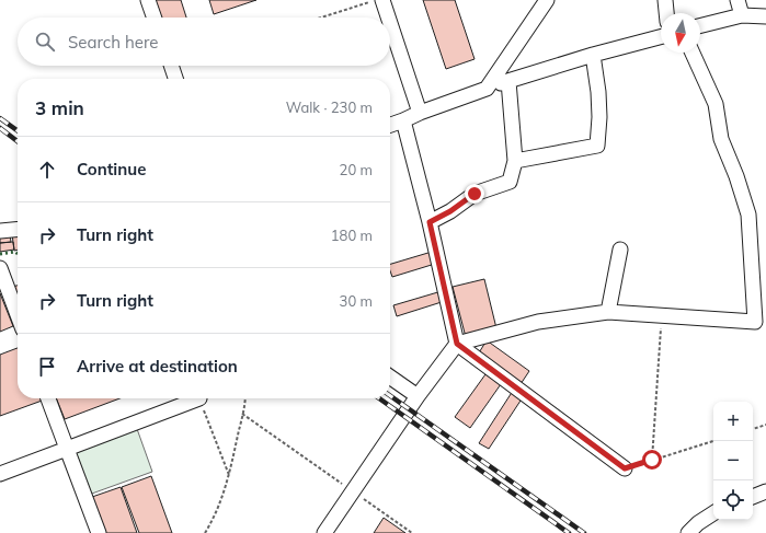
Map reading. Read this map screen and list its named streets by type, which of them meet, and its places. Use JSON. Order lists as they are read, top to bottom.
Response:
{
  "north": "bottom",
  "page": {
    "search": "Search here",
    "heading": ["3 min", "Walk · 230 m"],
    "list": [
      ["Continue", "20 m"],
      ["Turn right", "180 m"],
      ["Turn right", "30 m"],
      "Arrive at destination"
    ],
    "map_buttons": ["+", "−"]
  }
}
